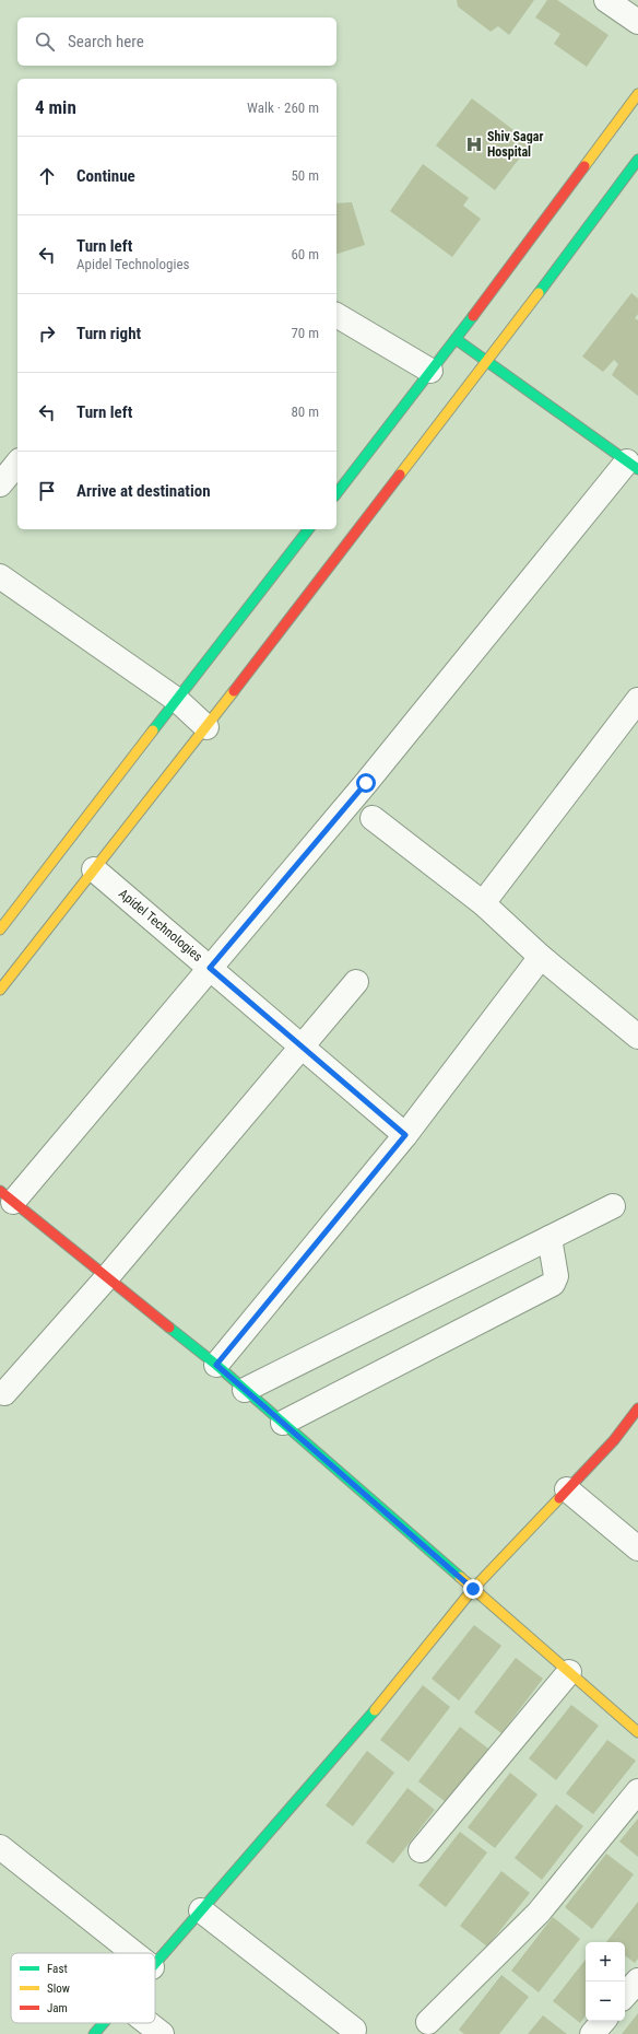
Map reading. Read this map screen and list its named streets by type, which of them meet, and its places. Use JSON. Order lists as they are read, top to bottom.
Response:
{
  "streets": {
    "street": ["Apidel Technologies"]
  },
  "places": {
    "hospital": ["Shiv Sagar Hospital"]
  },
  "legend": ["Fast", "Slow", "Jam"],
  "page": {
    "search": "Search here",
    "heading": ["4 min", "Walk · 260 m"],
    "list": [
      ["Continue", "50 m"],
      ["Turn left", "Apidel Technologies", "60 m"],
      ["Turn right", "70 m"],
      ["Turn left", "80 m"],
      "Arrive at destination"
    ],
    "map_buttons": ["+", "−"]
  }
}
